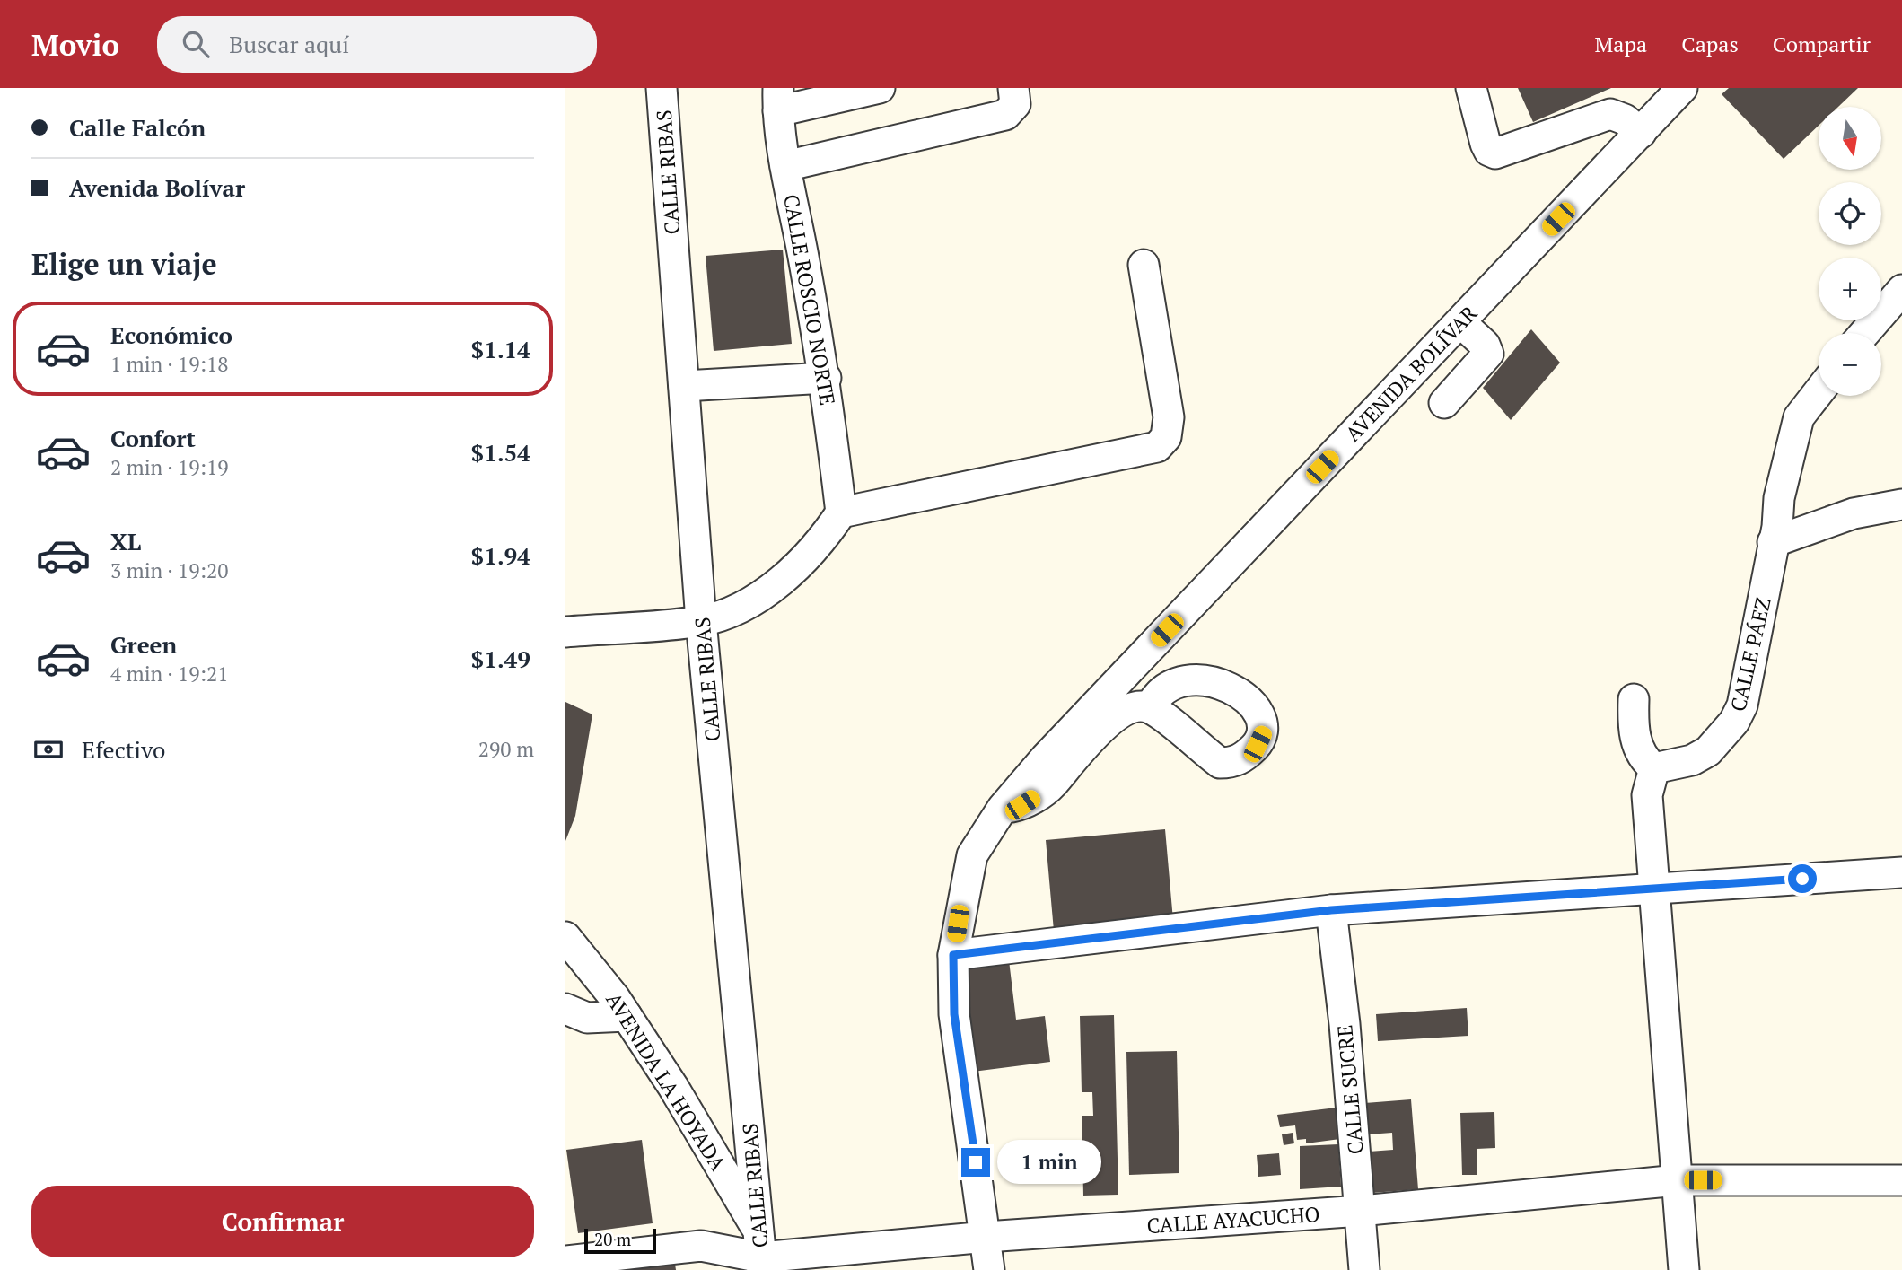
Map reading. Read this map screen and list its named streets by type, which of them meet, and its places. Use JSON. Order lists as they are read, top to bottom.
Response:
{
  "streets": {
    "street": [
      "CALLE RIBAS",
      "CALLE ROSCIO NORTE",
      "AVENIDA BOLÍVAR",
      "CALLE PÁEZ",
      "AVENIDA LA HOYADA",
      "CALLE SUCRE",
      "CALLE AYACUCHO"
    ]
  },
  "crossings": [
    ["CALLE RIBAS", "AVENIDA LA HOYADA"],
    ["CALLE RIBAS", "CALLE AYACUCHO"],
    ["AVENIDA BOLÍVAR", "CALLE AYACUCHO"],
    ["AVENIDA LA HOYADA", "CALLE AYACUCHO"],
    ["CALLE SUCRE", "CALLE AYACUCHO"]
  ],
  "scale_bar": "20 m",
  "north": "bottom",
  "page": {
    "header": "Movio",
    "search": "Buscar aquí",
    "nav": ["Mapa", "Capas", "Compartir"],
    "banner": ["Calle Falcón", "Avenida Bolívar"],
    "map_buttons": ["+", "−"],
    "heading": "Elige un viaje",
    "list": [
      {
        "name": "Económico",
        "note": "1 min · 19:18",
        "value": "$1.14"
      },
      {
        "name": "Confort",
        "note": "2 min · 19:19",
        "value": "$1.54"
      },
      {
        "name": "XL",
        "note": "3 min · 19:20",
        "value": "$1.94"
      },
      {
        "name": "Green",
        "note": "4 min · 19:21",
        "value": "$1.49"
      }
    ],
    "pay": ["Efectivo", "290 m"],
    "bubble": "1 min",
    "buttons": "Confirmar",
    "scale": "20 m"
  }
}
